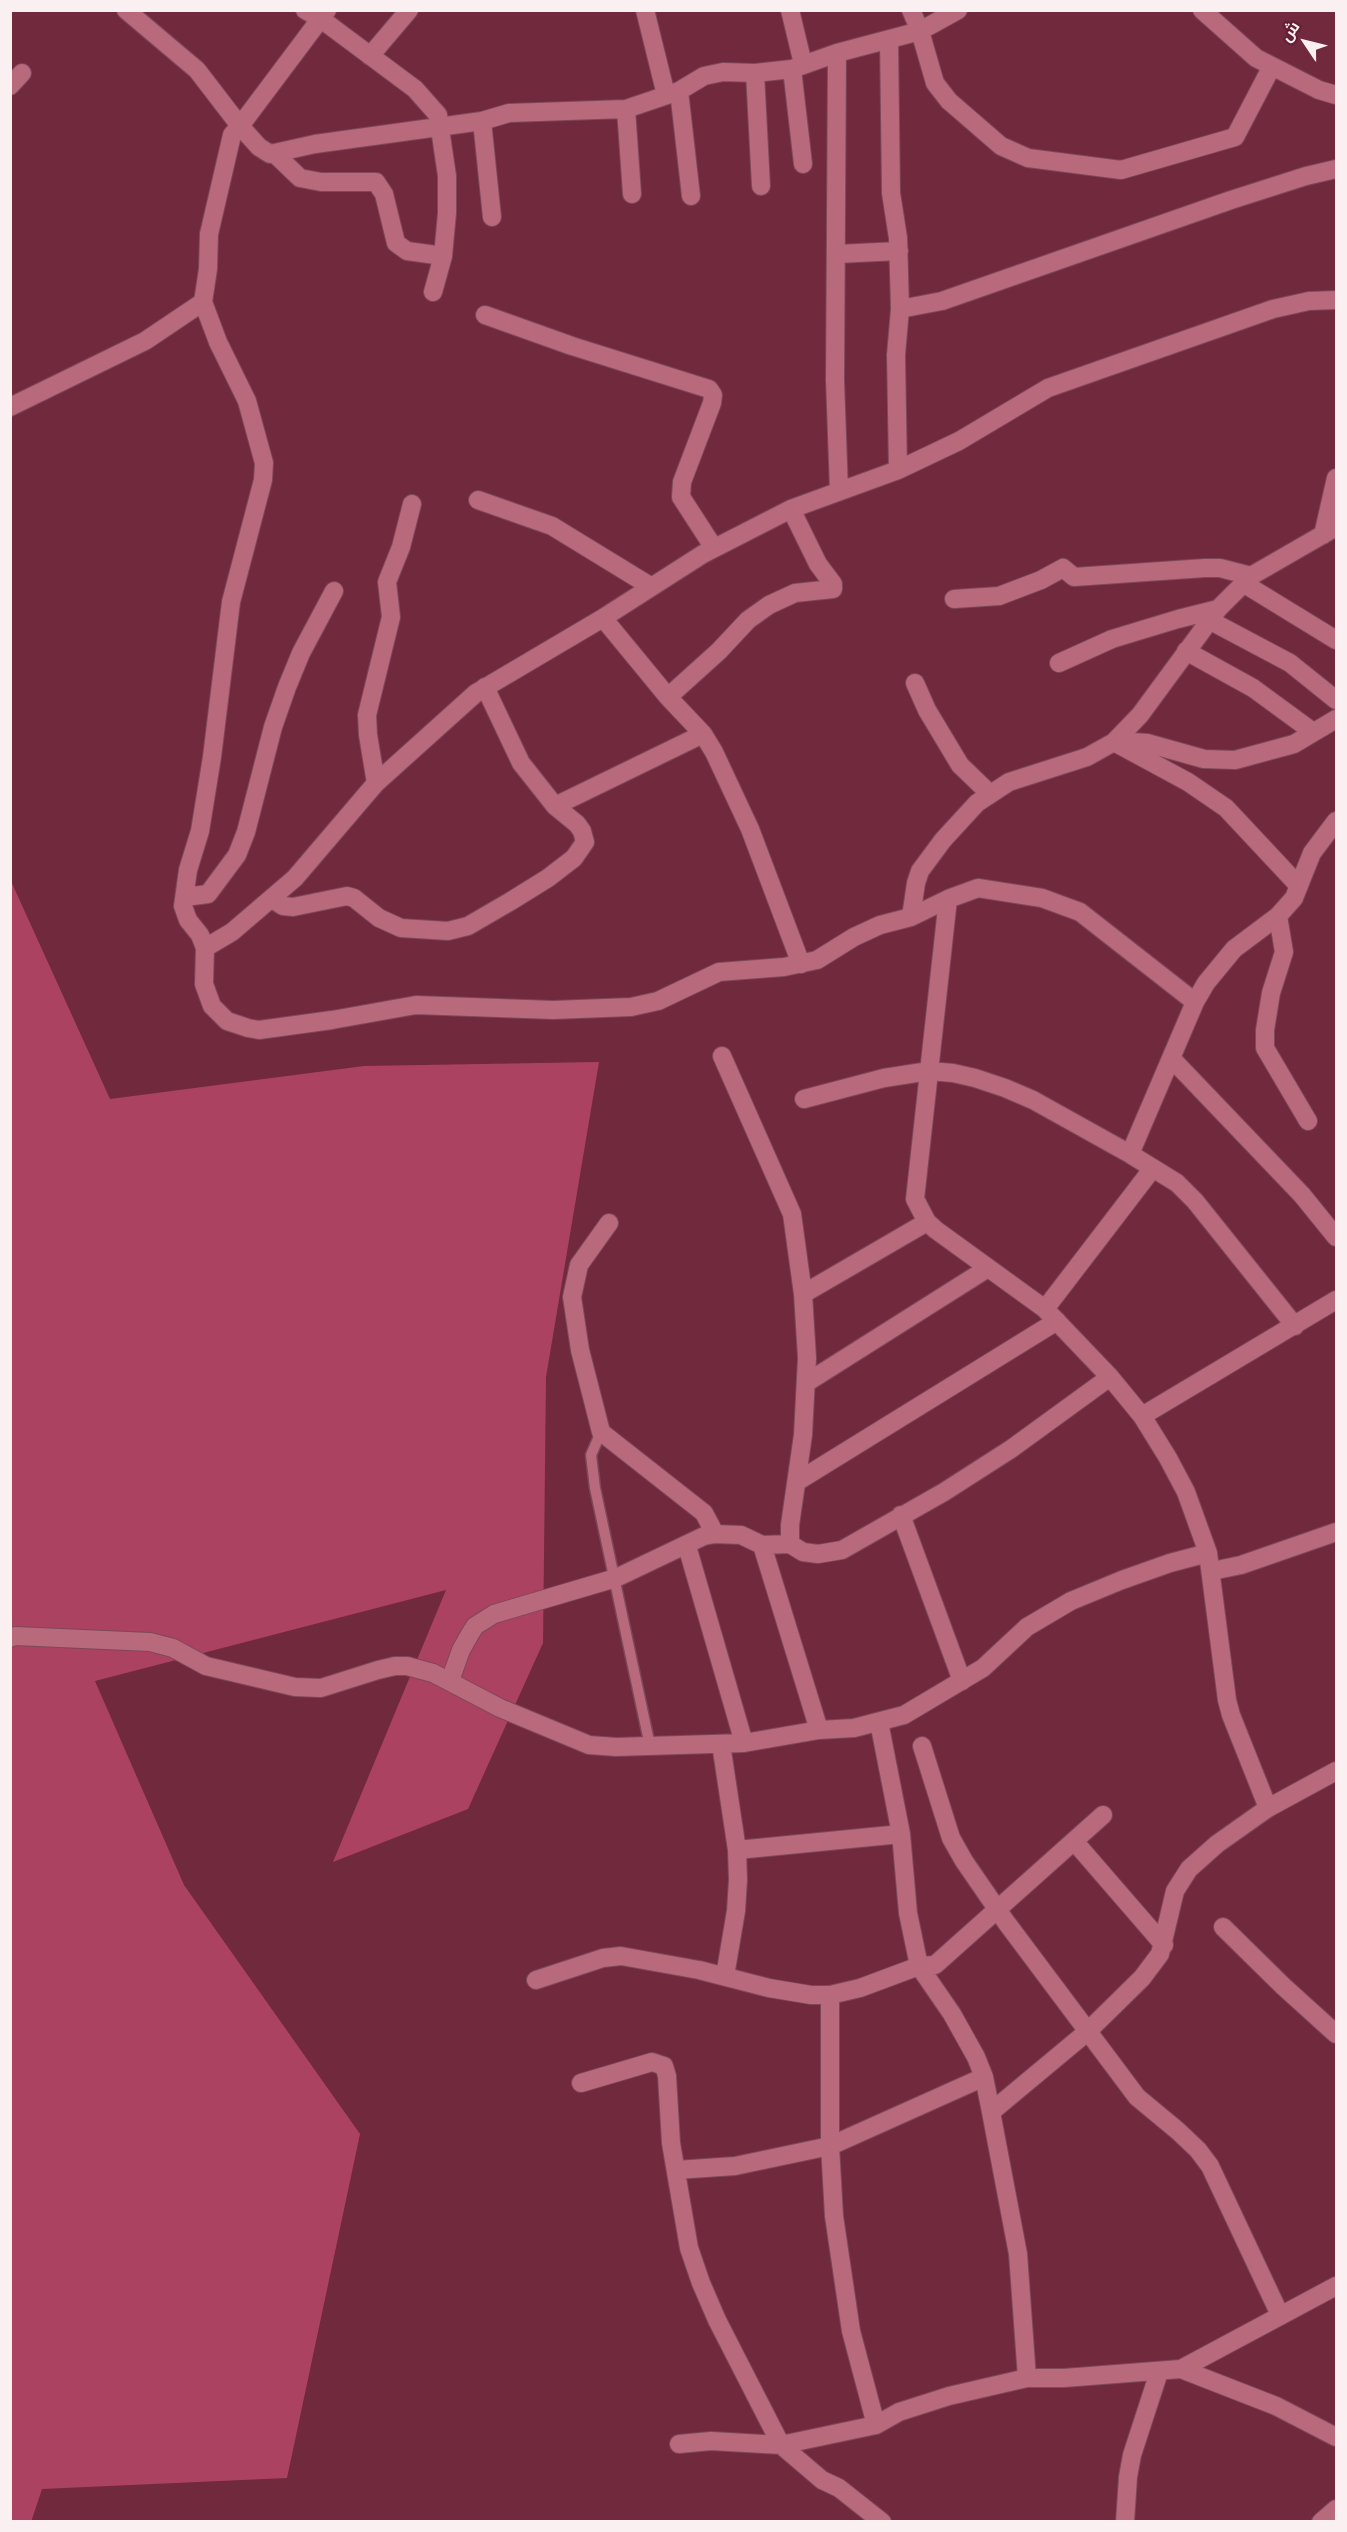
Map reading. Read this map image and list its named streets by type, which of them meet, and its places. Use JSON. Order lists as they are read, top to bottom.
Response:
{
  "north": "top left"
}
